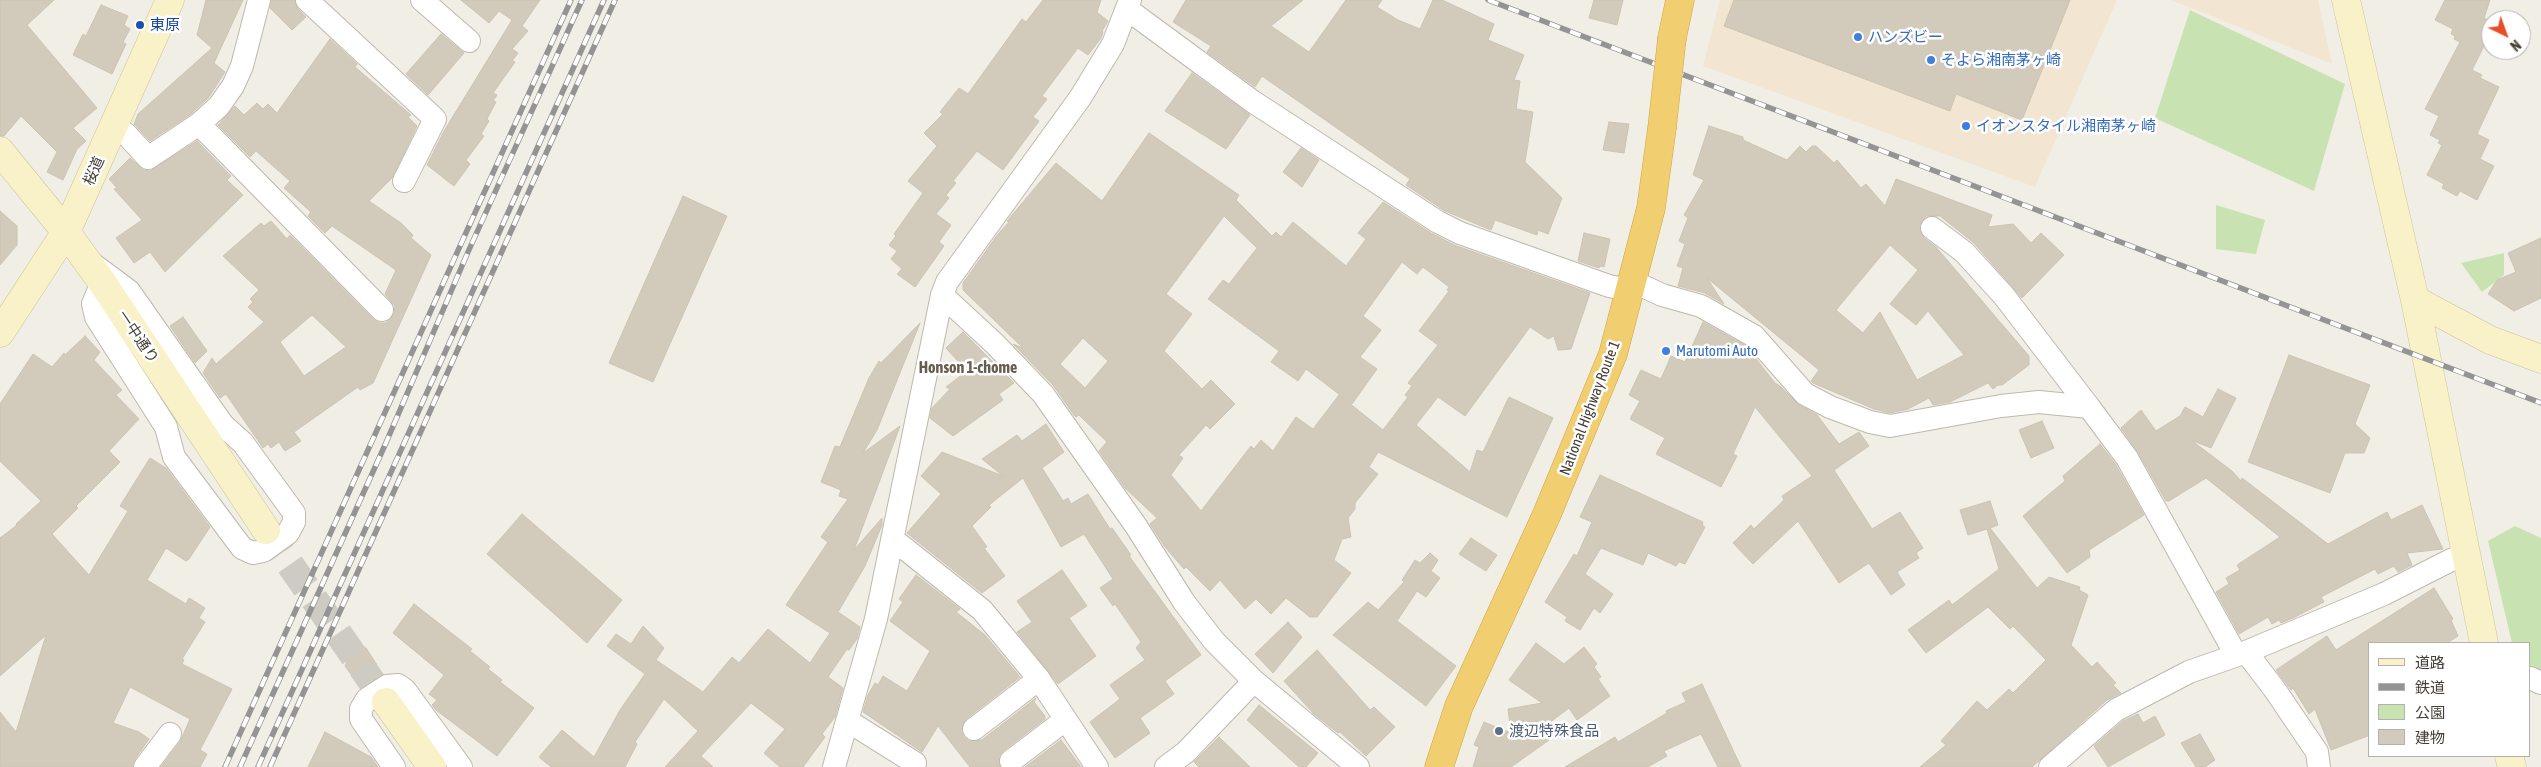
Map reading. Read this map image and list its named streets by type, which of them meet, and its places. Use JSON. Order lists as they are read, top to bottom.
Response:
{
  "streets": {
    "highway": ["National Highway Route 1"],
    "street": ["桜道", "一中通り"]
  },
  "crossings": [
    ["桜道", "一中通り"]
  ],
  "districts": ["Honson 1-chome"],
  "places": [
    "東原",
    "ハンズビー",
    "そよら湘南茅ヶ崎",
    "イオンスタイル湘南茅ヶ崎",
    "Marutomi Auto",
    "渡辺特殊食品"
  ],
  "legend": [
    "道路",
    "鉄道",
    "公園",
    "建物"
  ],
  "north": "bottom right"
}
